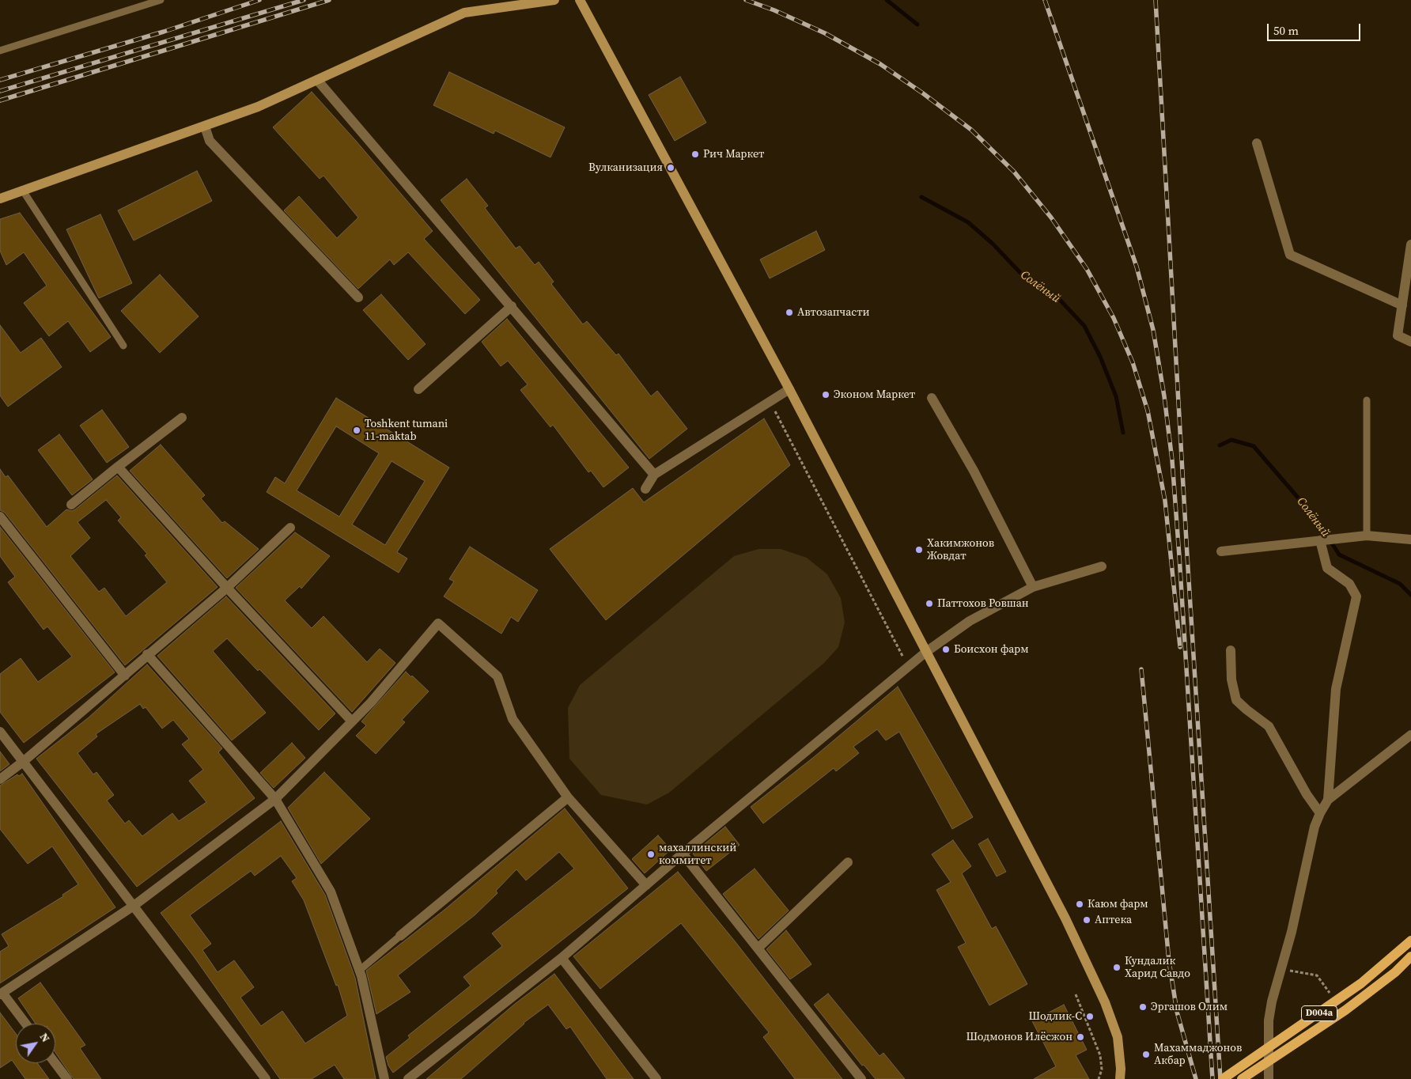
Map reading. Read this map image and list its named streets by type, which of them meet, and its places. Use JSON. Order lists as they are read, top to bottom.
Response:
{
  "streets": {
    "main road": ["D004a"]
  },
  "water": ["Солёный"],
  "places": [
    "Рич Маркет",
    "Вулканизация",
    "Автозапчасти",
    "Эконом Маркет",
    "Toshkent tumani 11-maktab",
    "Хакимжонов Жовдат",
    "Паттохов Ровшан",
    "Боисхон фарм",
    "махаллинский коммитет",
    "Каюм фарм",
    "Аптека",
    "Кундалик Харид Савдо",
    "Эргашов Олим",
    "Шодлик-С",
    "Шодмонов Илёсжон",
    "Махаммаджонов Акбар"
  ],
  "scale_bar": "50 m",
  "north": "top right"
}
